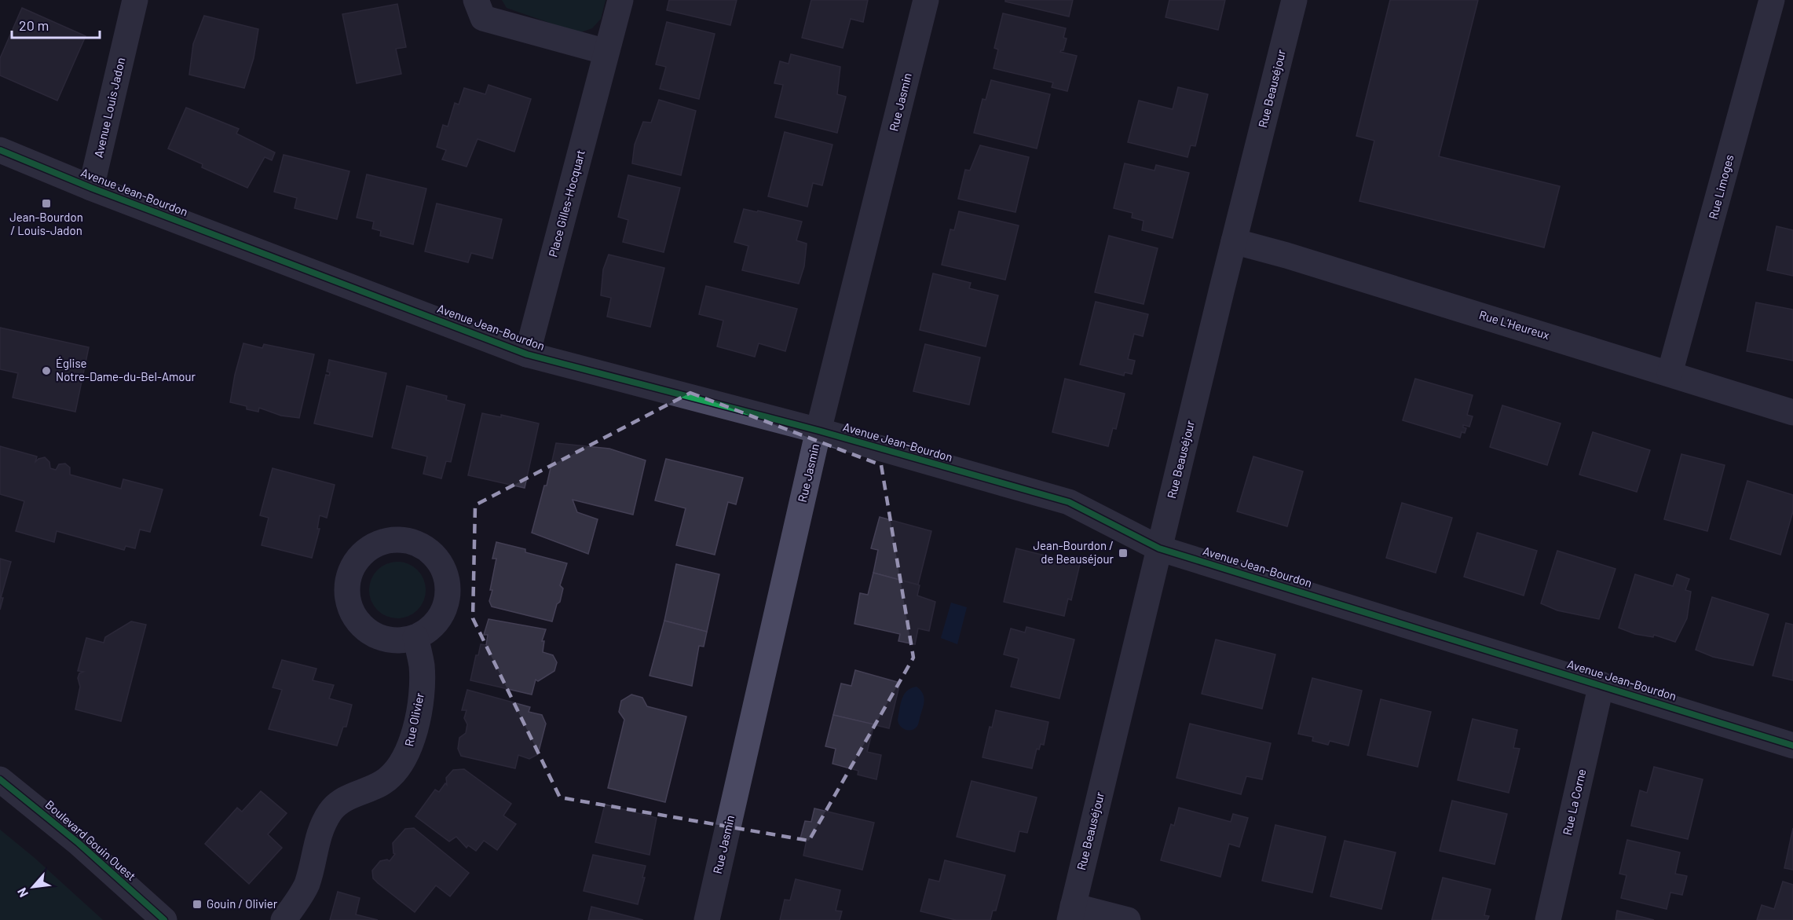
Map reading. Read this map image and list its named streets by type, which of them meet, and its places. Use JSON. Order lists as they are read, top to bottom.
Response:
{
  "streets": {
    "street": [
      "Rue Beauséjour",
      "Rue Jasmin",
      "Avenue Louis Jadon",
      "Rue Limoges",
      "Avenue Jean-Bourdon",
      "Place Gilles-Hocquart",
      "Rue L'Heureux",
      "Rue Olivier",
      "Rue La Corne",
      "Boulevard Gouin Ouest"
    ]
  },
  "crossings": [
    ["Rue Beauséjour", "Avenue Jean-Bourdon"],
    ["Rue Beauséjour", "Rue L'Heureux"],
    ["Rue Jasmin", "Avenue Jean-Bourdon"],
    ["Avenue Louis Jadon", "Avenue Jean-Bourdon"],
    ["Rue Limoges", "Rue L'Heureux"],
    ["Avenue Jean-Bourdon", "Place Gilles-Hocquart"],
    ["Avenue Jean-Bourdon", "Rue La Corne"]
  ],
  "places": {
    "transit": ["Jean-Bourdon / Louis-Jadon", "Jean-Bourdon / de Beauséjour", "Gouin / Olivier"],
    "other": ["Église Notre-Dame-du-Bel-Amour"]
  },
  "scale_bar": "20 m",
  "north": "bottom left"
}
